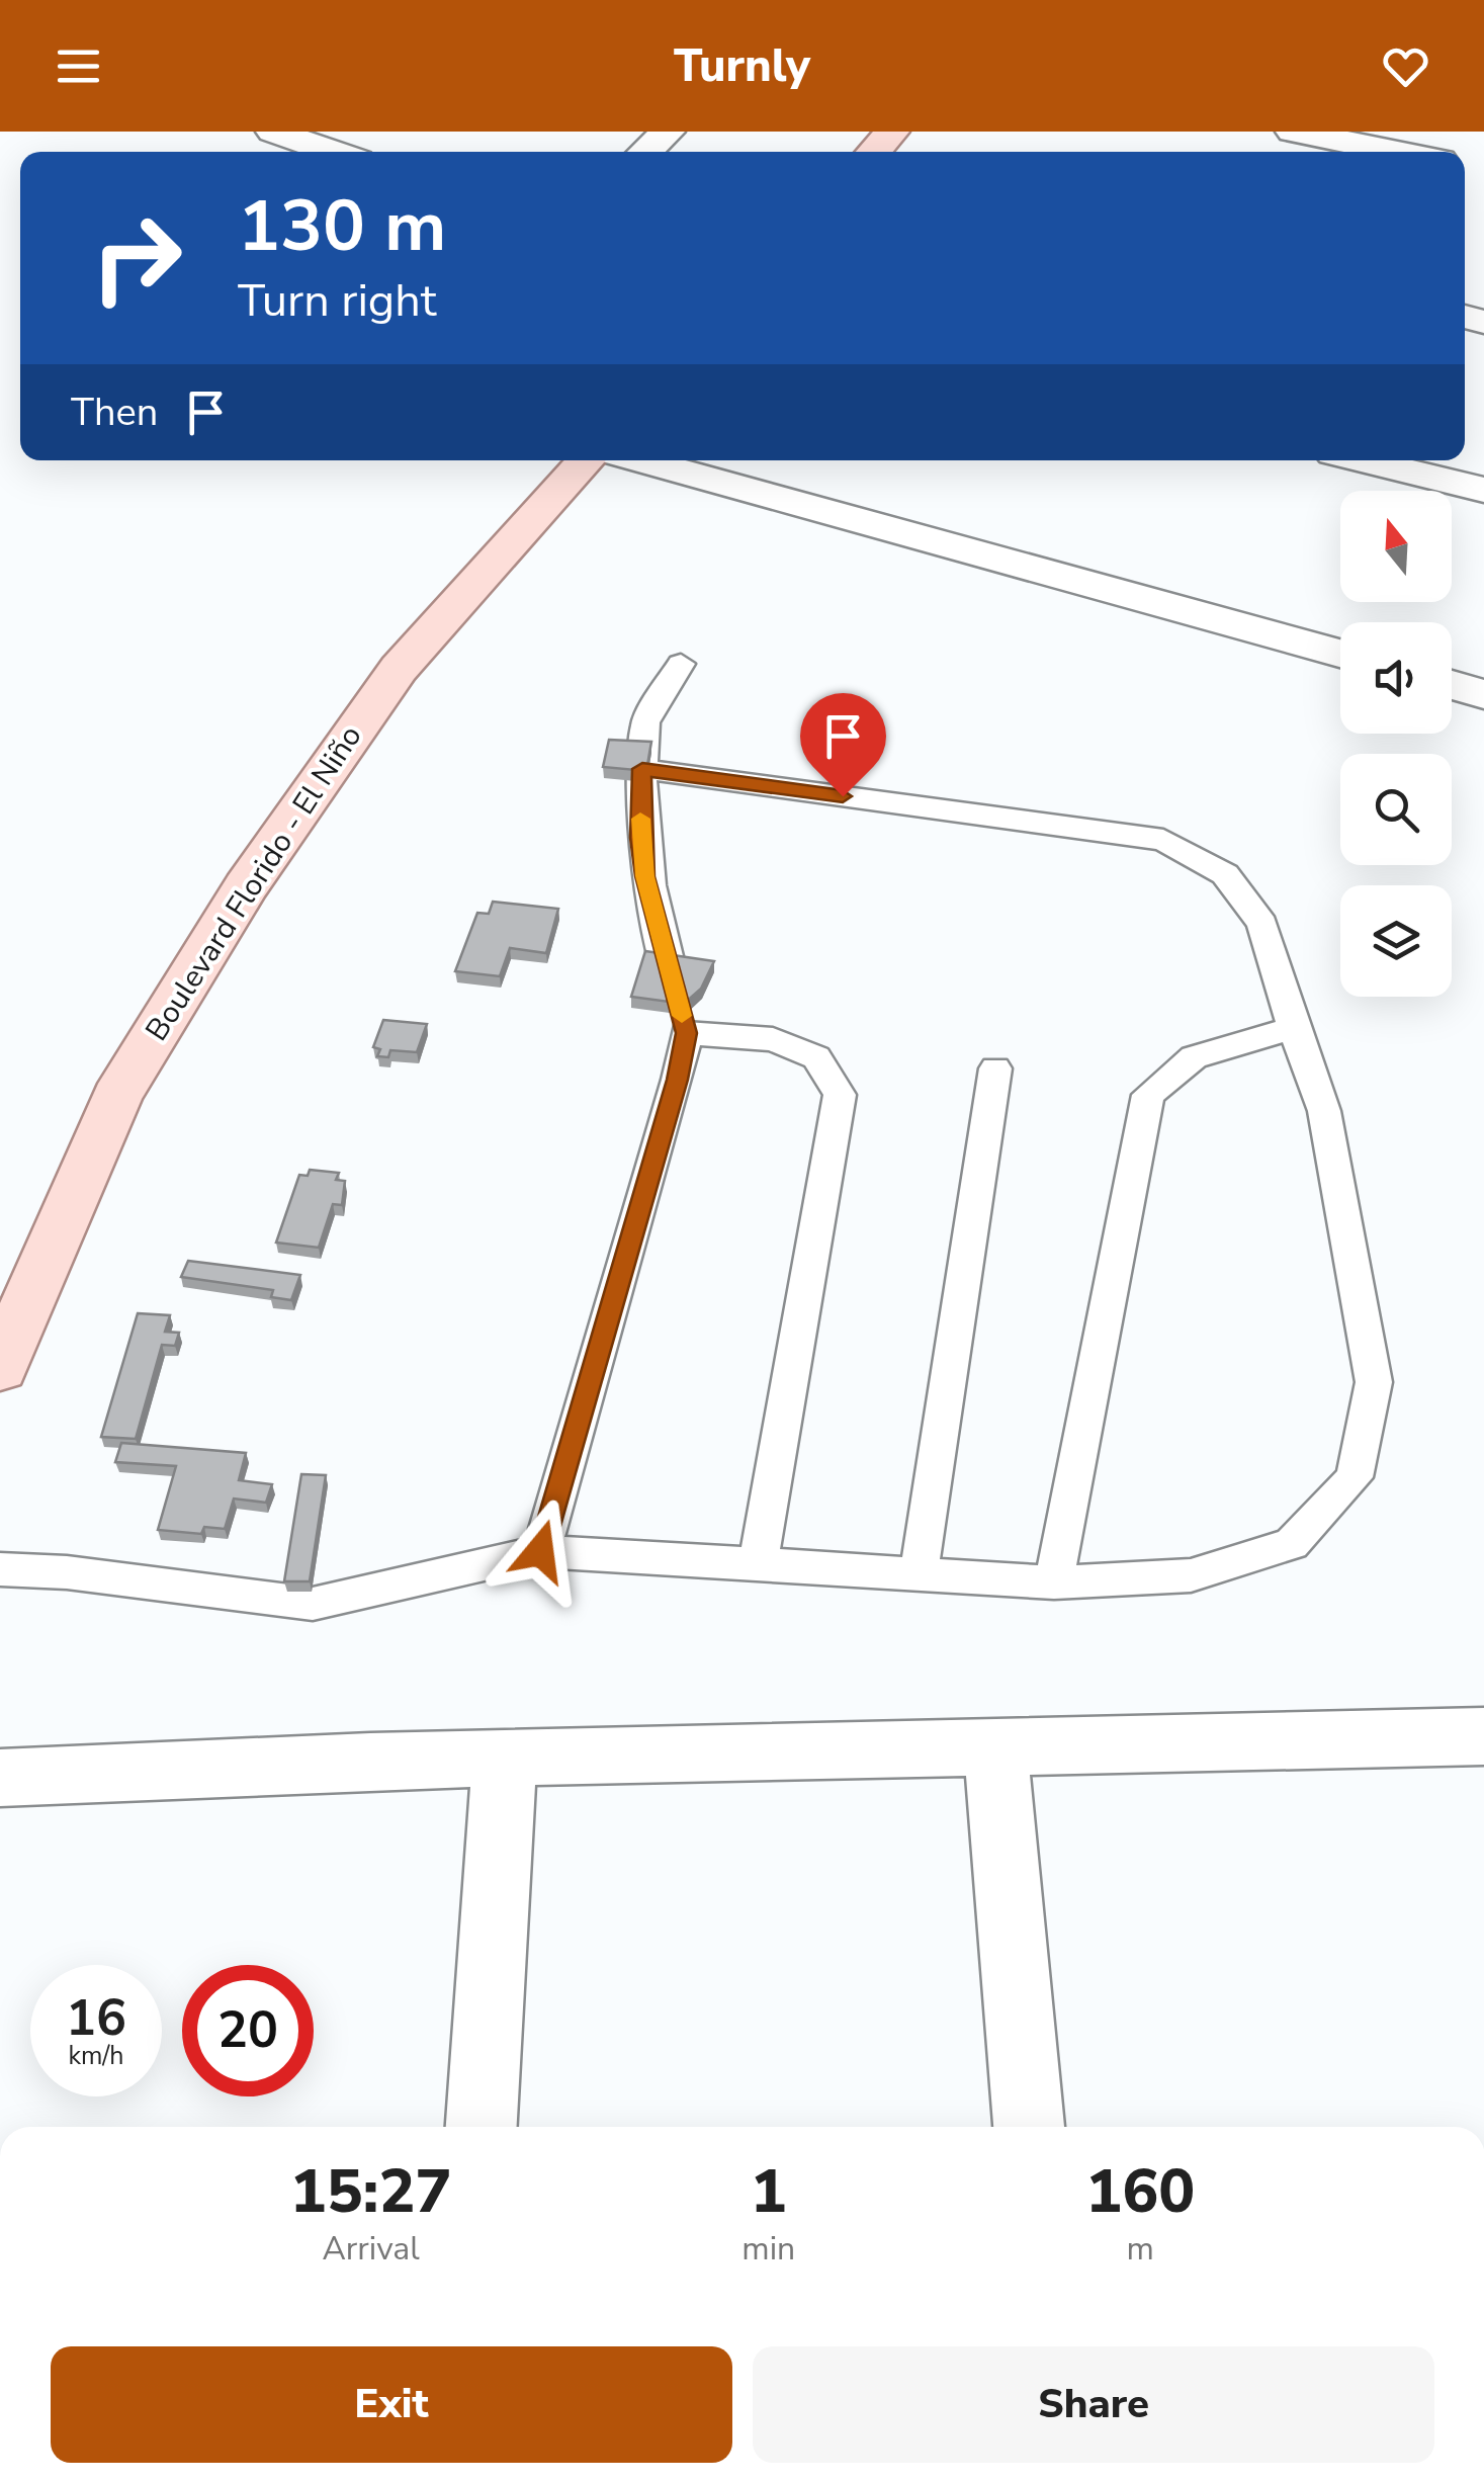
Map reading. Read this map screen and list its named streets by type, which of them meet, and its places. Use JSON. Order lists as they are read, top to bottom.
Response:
{
  "streets": {
    "main road": ["Boulevard Florido - El Niño"]
  },
  "north": "top",
  "page": {
    "header": "Turnly",
    "turn": ["130 m", "Turn right"],
    "then": "Then",
    "speed": "16 km/h",
    "limit": "20",
    "eta": [
      "15:27",
      "Arrival",
      "1",
      "min",
      "160",
      "m"
    ],
    "buttons": ["Exit", "Share"]
  }
}
